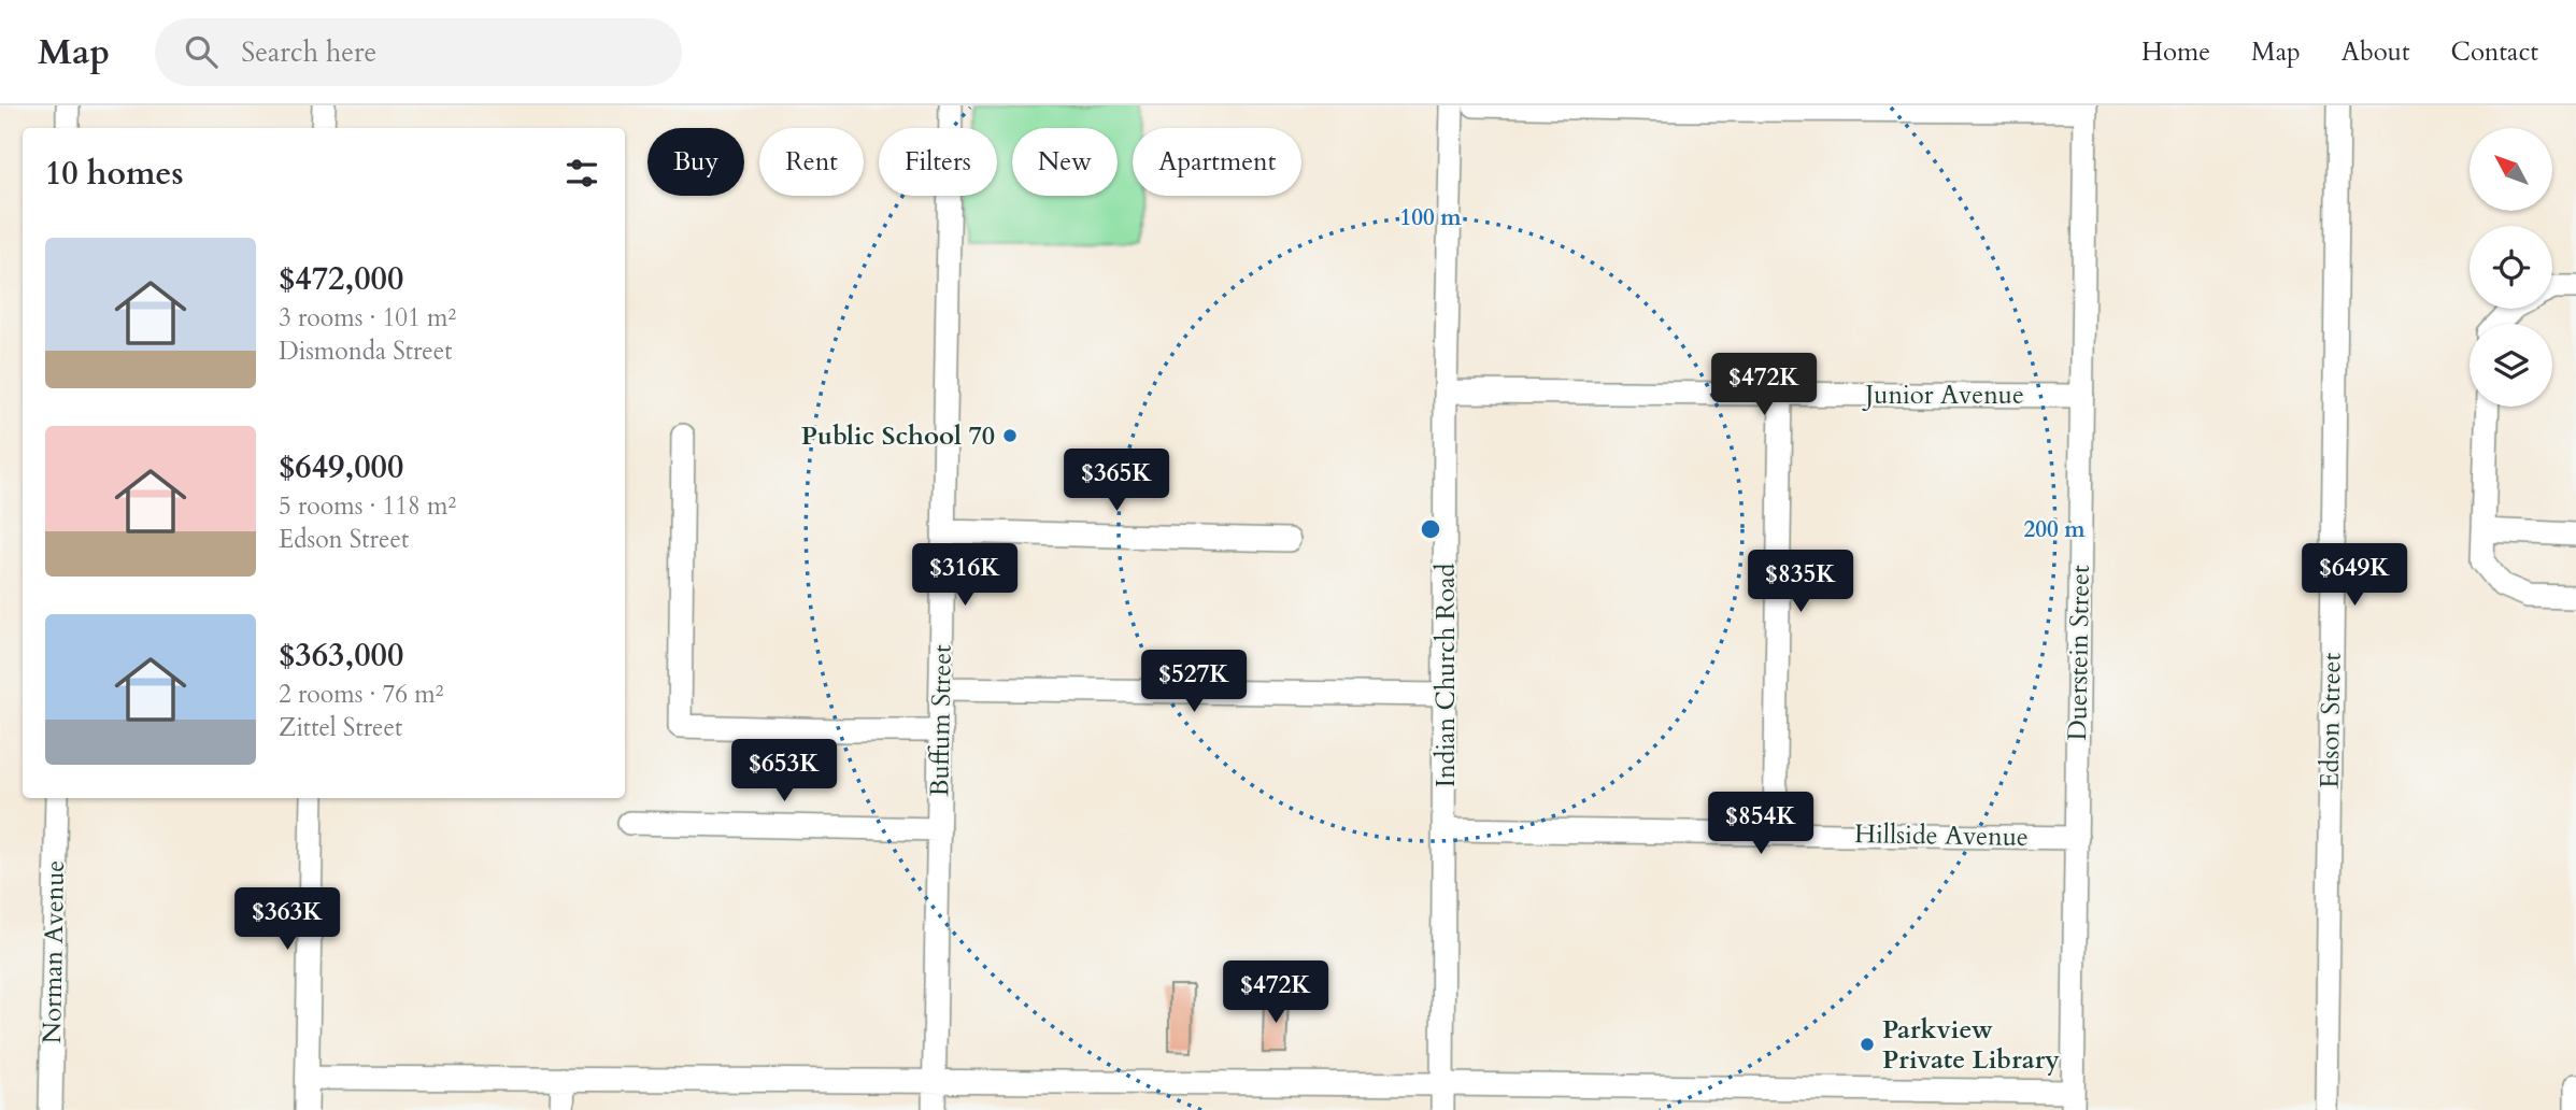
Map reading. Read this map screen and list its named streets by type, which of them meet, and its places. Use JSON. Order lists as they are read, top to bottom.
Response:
{
  "streets": {
    "street": [
      "Junior Avenue",
      "Duerstein Street",
      "Indian Church Road",
      "Buffum Street",
      "Edson Street",
      "Hillside Avenue",
      "Norman Avenue"
    ]
  },
  "crossings": [
    ["Junior Avenue", "Duerstein Street"],
    ["Junior Avenue", "Indian Church Road"],
    ["Duerstein Street", "Hillside Avenue"],
    ["Indian Church Road", "Hillside Avenue"]
  ],
  "places": ["Public School 70", "Parkview Private Library"],
  "north": "top left",
  "page": {
    "header": "Map",
    "search": "Search here",
    "nav": [
      "Home",
      "Map",
      "About",
      "Contact"
    ],
    "chip": [
      "Buy",
      "Rent",
      "Filters",
      "New",
      "Apartment"
    ],
    "heading": "10 homes",
    "list": [
      {
        "name": "$472,000",
        "note": "3 rooms · 101 m² · Dismonda Street"
      },
      {
        "name": "$649,000",
        "note": "5 rooms · 118 m² · Edson Street"
      },
      {
        "name": "$363,000",
        "note": "2 rooms · 76 m² · Zittel Street"
      }
    ],
    "price": [
      "$472K",
      "$365K",
      "$316K",
      "$649K",
      "$835K",
      "$527K",
      "$653K",
      "$854K",
      "$363K",
      "$472K"
    ]
  },
  "rings": ["100 m", "200 m"]
}
